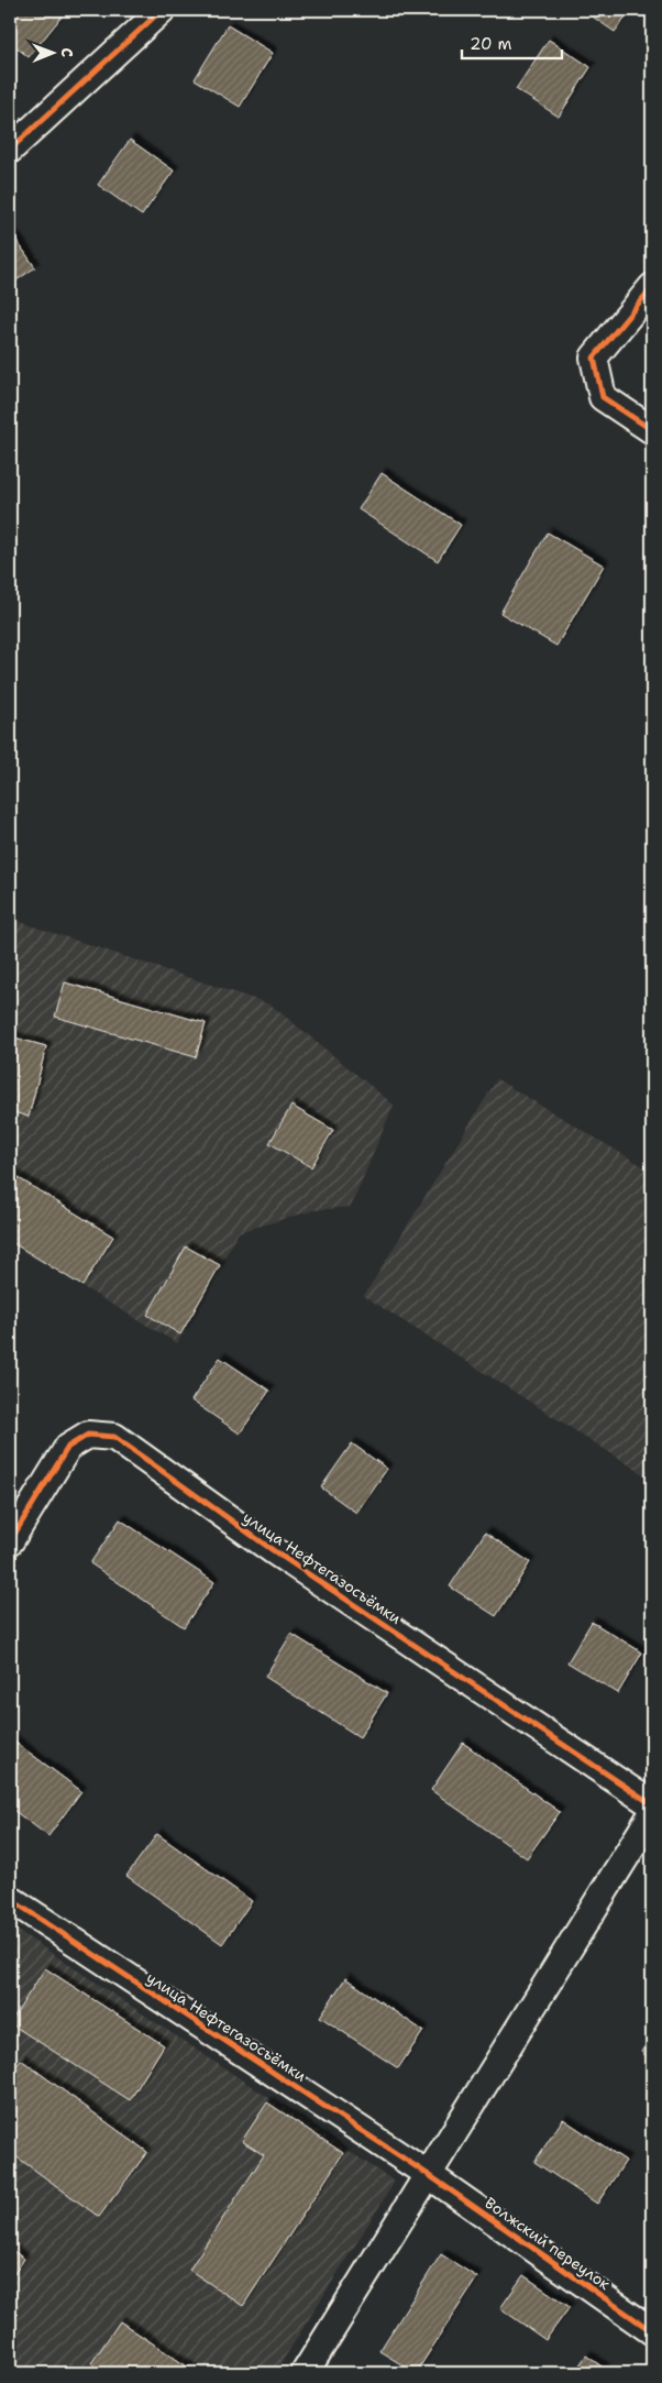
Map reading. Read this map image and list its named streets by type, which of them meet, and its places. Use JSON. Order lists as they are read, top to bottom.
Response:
{
  "streets": {
    "street": ["улица Нефтегазосъёмки", "Волжский переулок"]
  },
  "crossings": [
    ["улица Нефтегазосъёмки", "Волжский переулок"]
  ],
  "scale_bar": "20 m",
  "north": "right"
}
